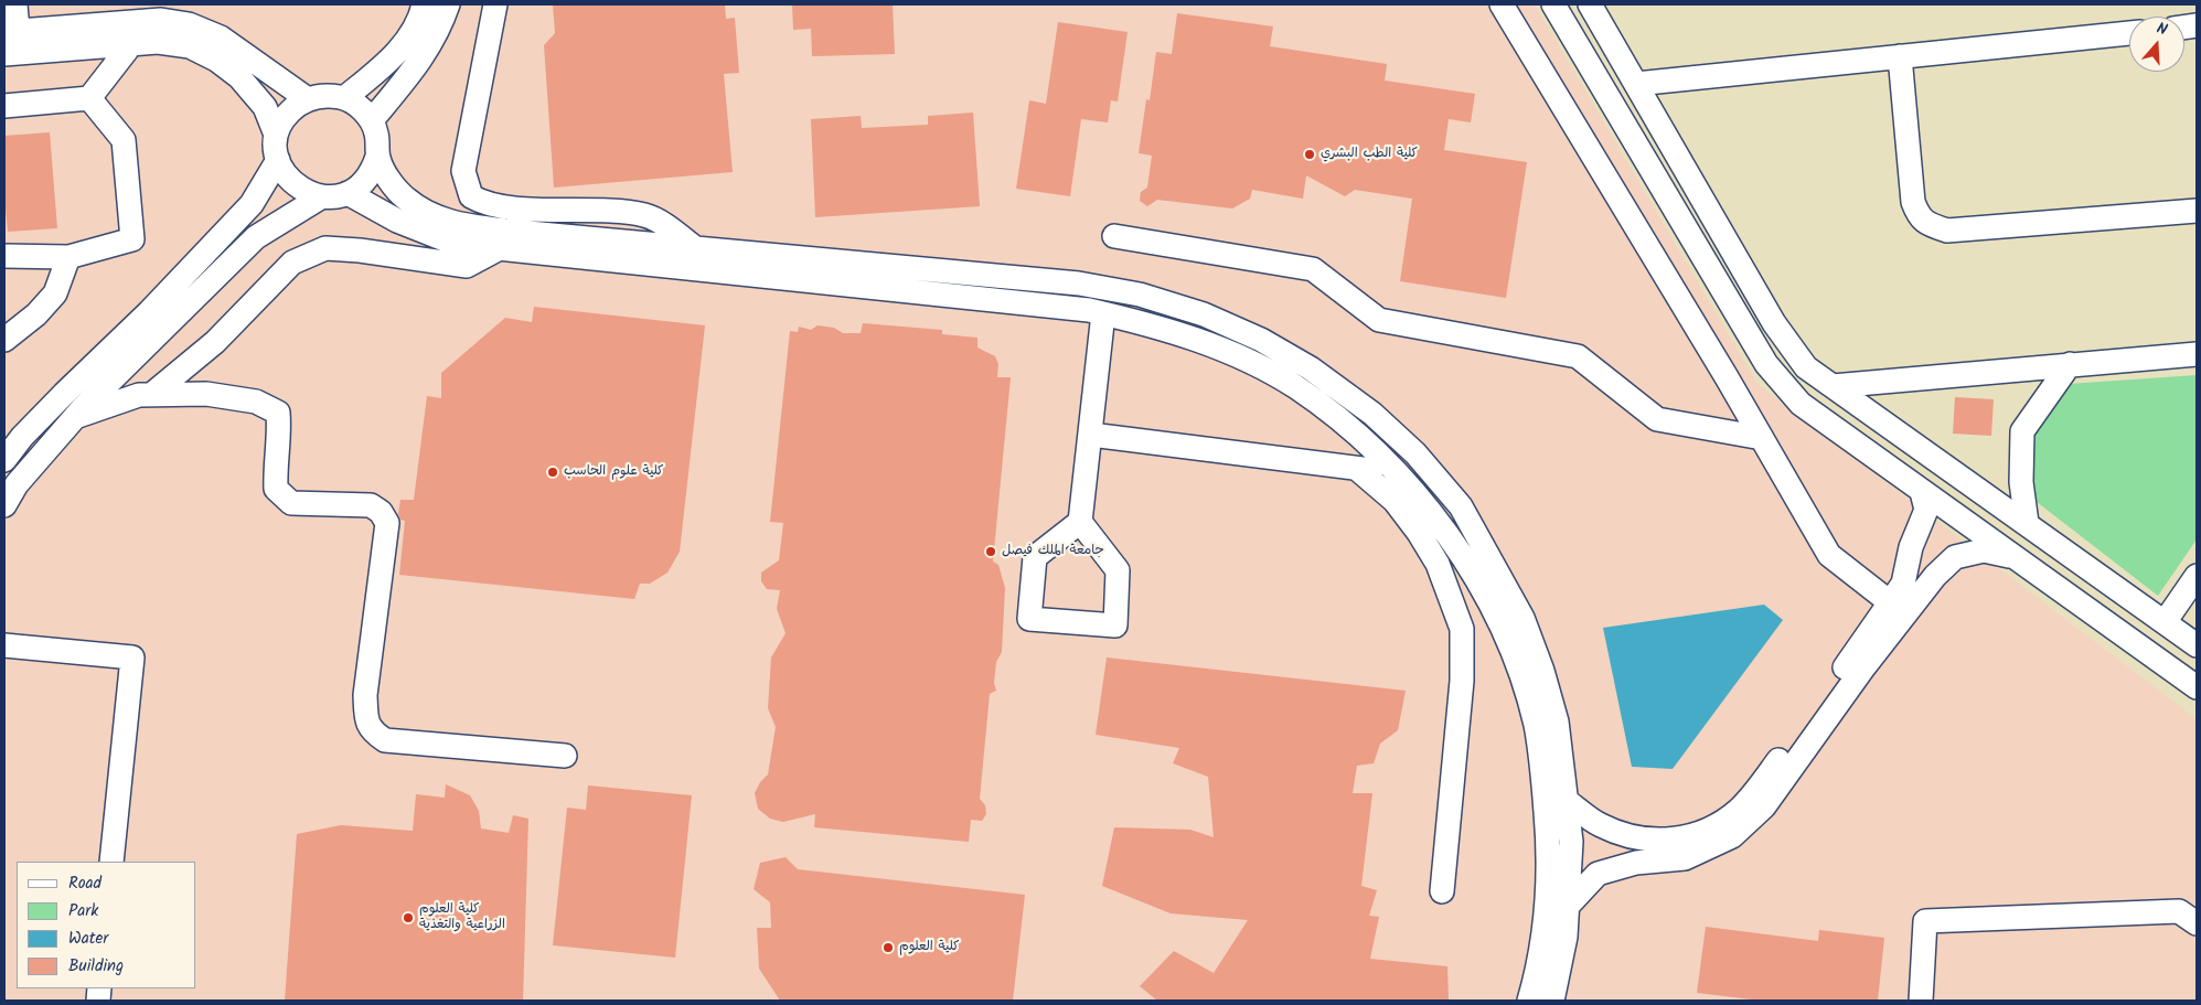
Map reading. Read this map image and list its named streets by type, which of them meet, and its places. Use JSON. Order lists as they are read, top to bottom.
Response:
{
  "places": [
    "كلية الطب البشري",
    "كلية علوم الحاسب",
    "جامعة الملك فيصل",
    "كلية العلوم الزراعية والتغذية",
    "كلية العلوم"
  ],
  "legend": [
    "Road",
    "Park",
    "Water",
    "Building"
  ],
  "north": "top"
}
